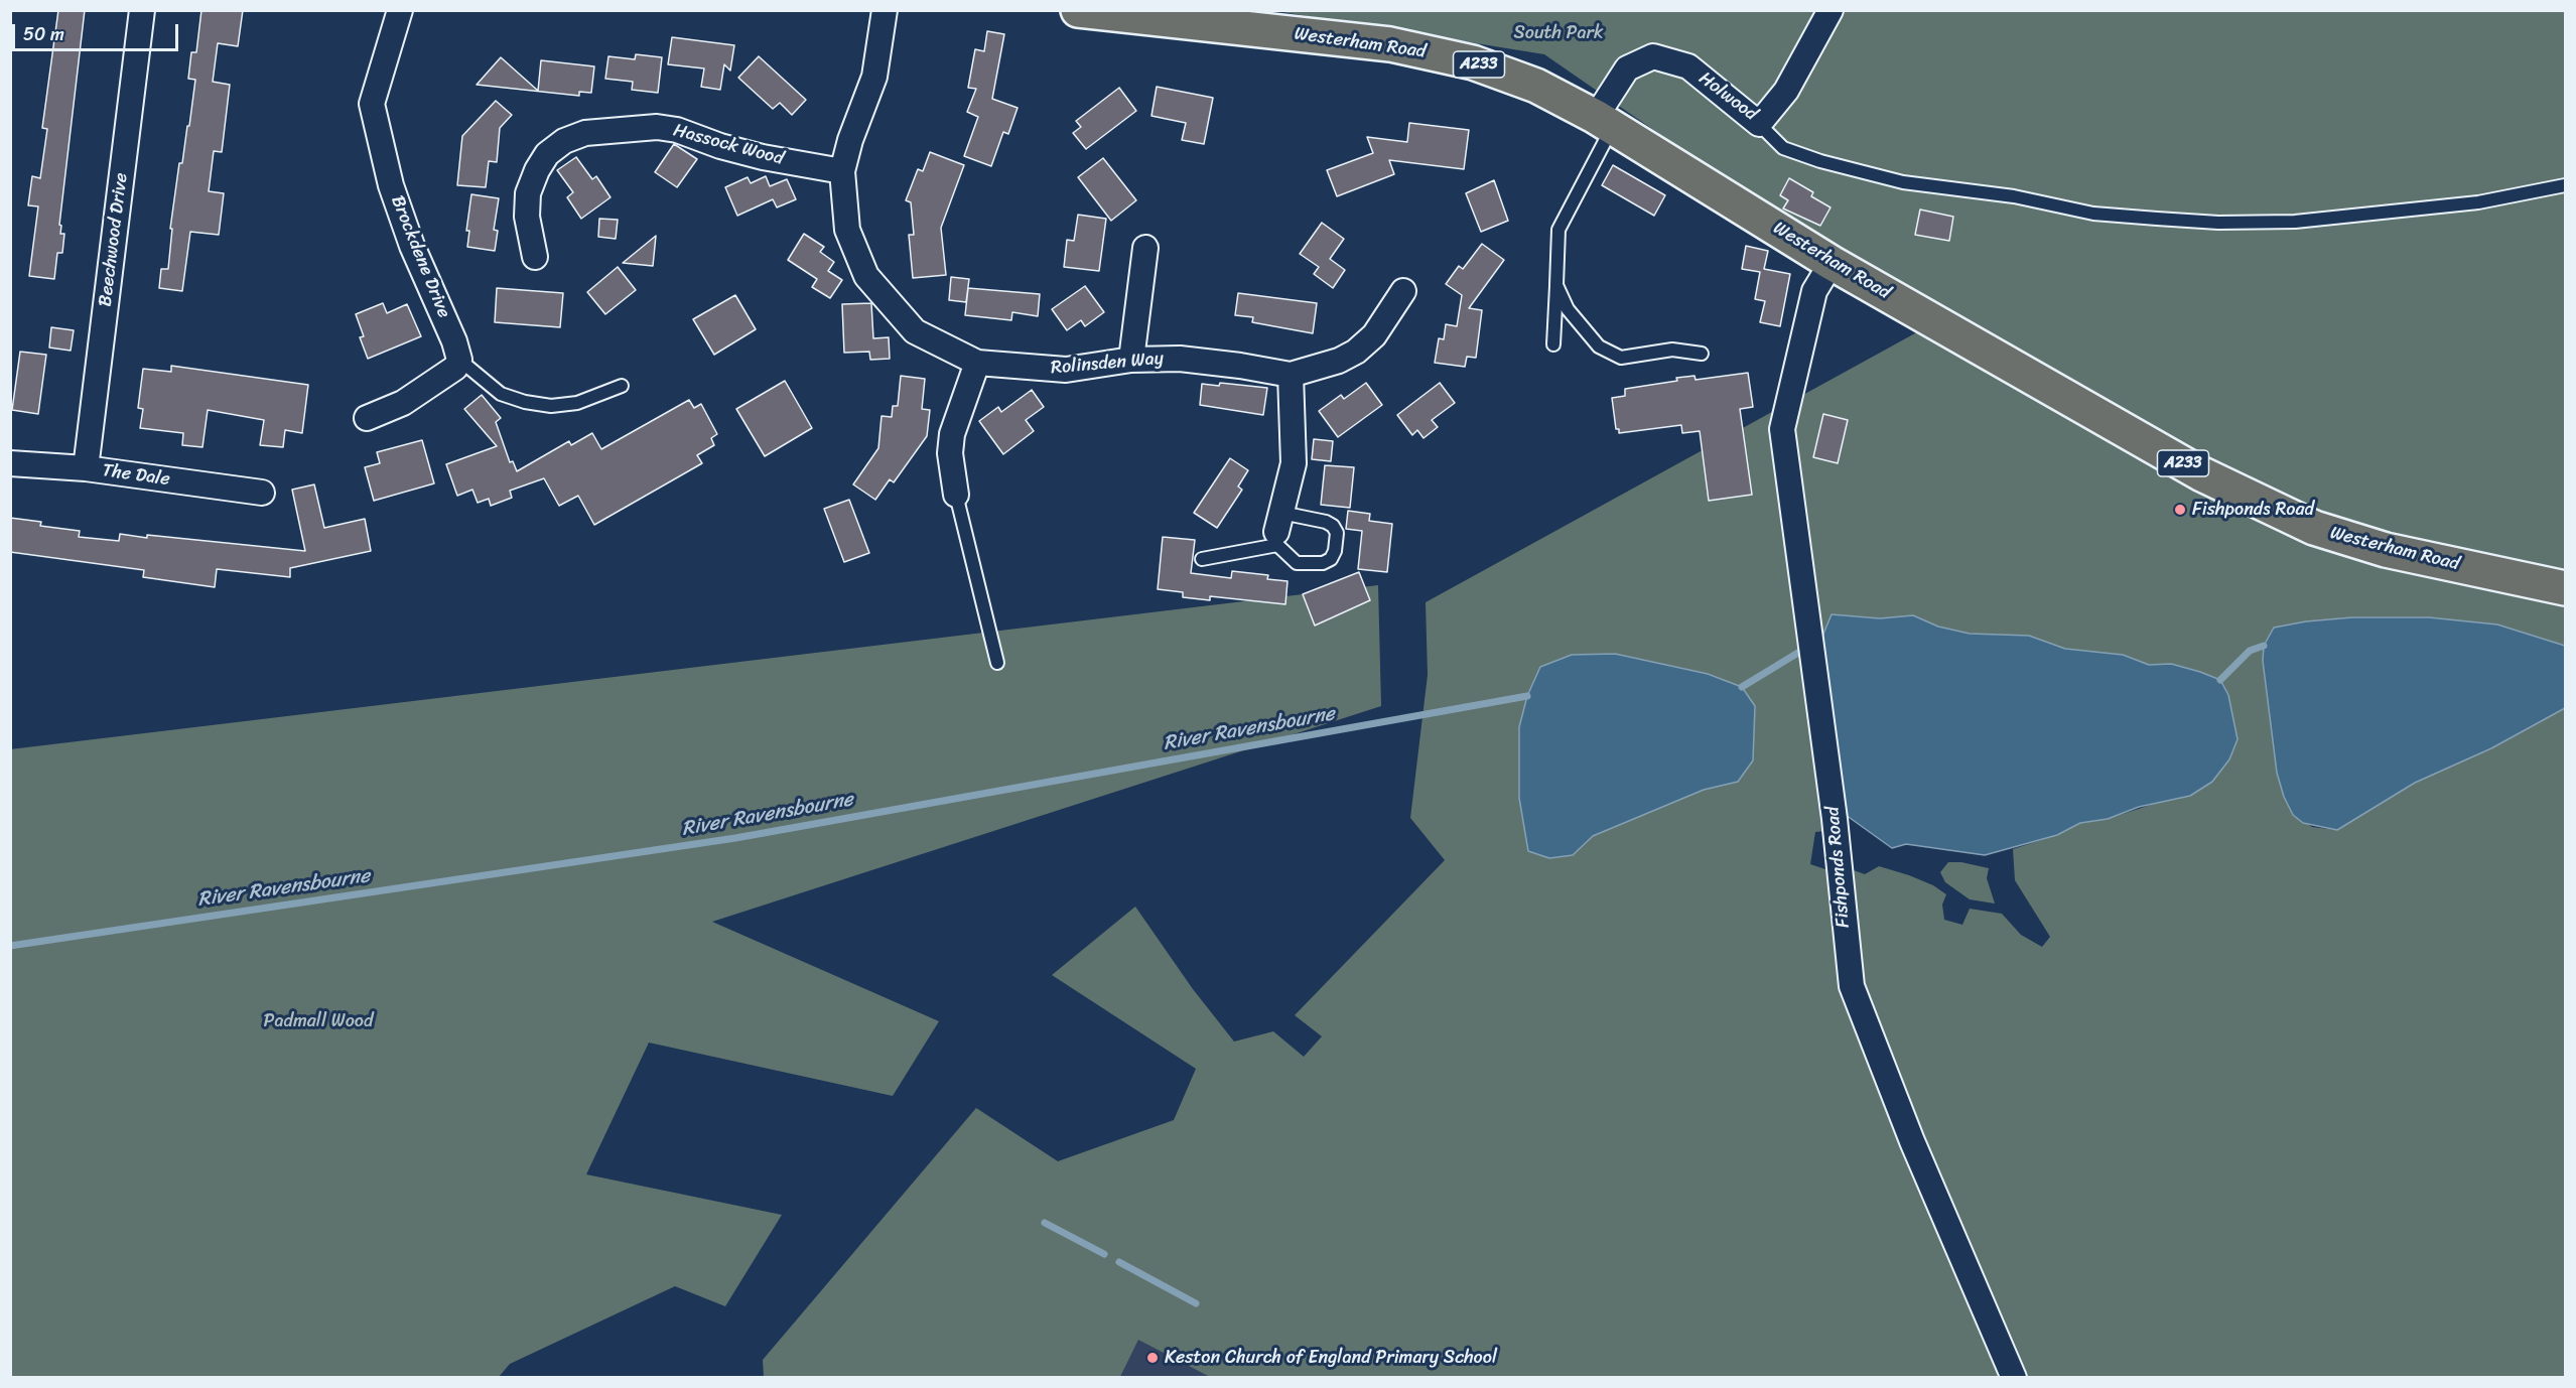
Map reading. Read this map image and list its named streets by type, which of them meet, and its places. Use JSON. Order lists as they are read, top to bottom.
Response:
{
  "streets": {
    "main road": ["Westerham Road", "A233"],
    "street": [
      "Holwood",
      "Hassock Wood",
      "Beechwood Drive",
      "Brockdene Drive",
      "Rolinsden Way",
      "The Dale",
      "Fishponds Road"
    ]
  },
  "crossings": [
    ["Westerham Road", "Holwood"],
    ["Westerham Road", "Fishponds Road"],
    ["Hassock Wood", "Rolinsden Way"],
    ["Beechwood Drive", "The Dale"]
  ],
  "water": ["River Ravensbourne"],
  "parks": ["South Park", "Padmall Wood"],
  "places": ["Fishponds Road", "Keston Church of England Primary School"],
  "scale_bar": "50 m"
}
